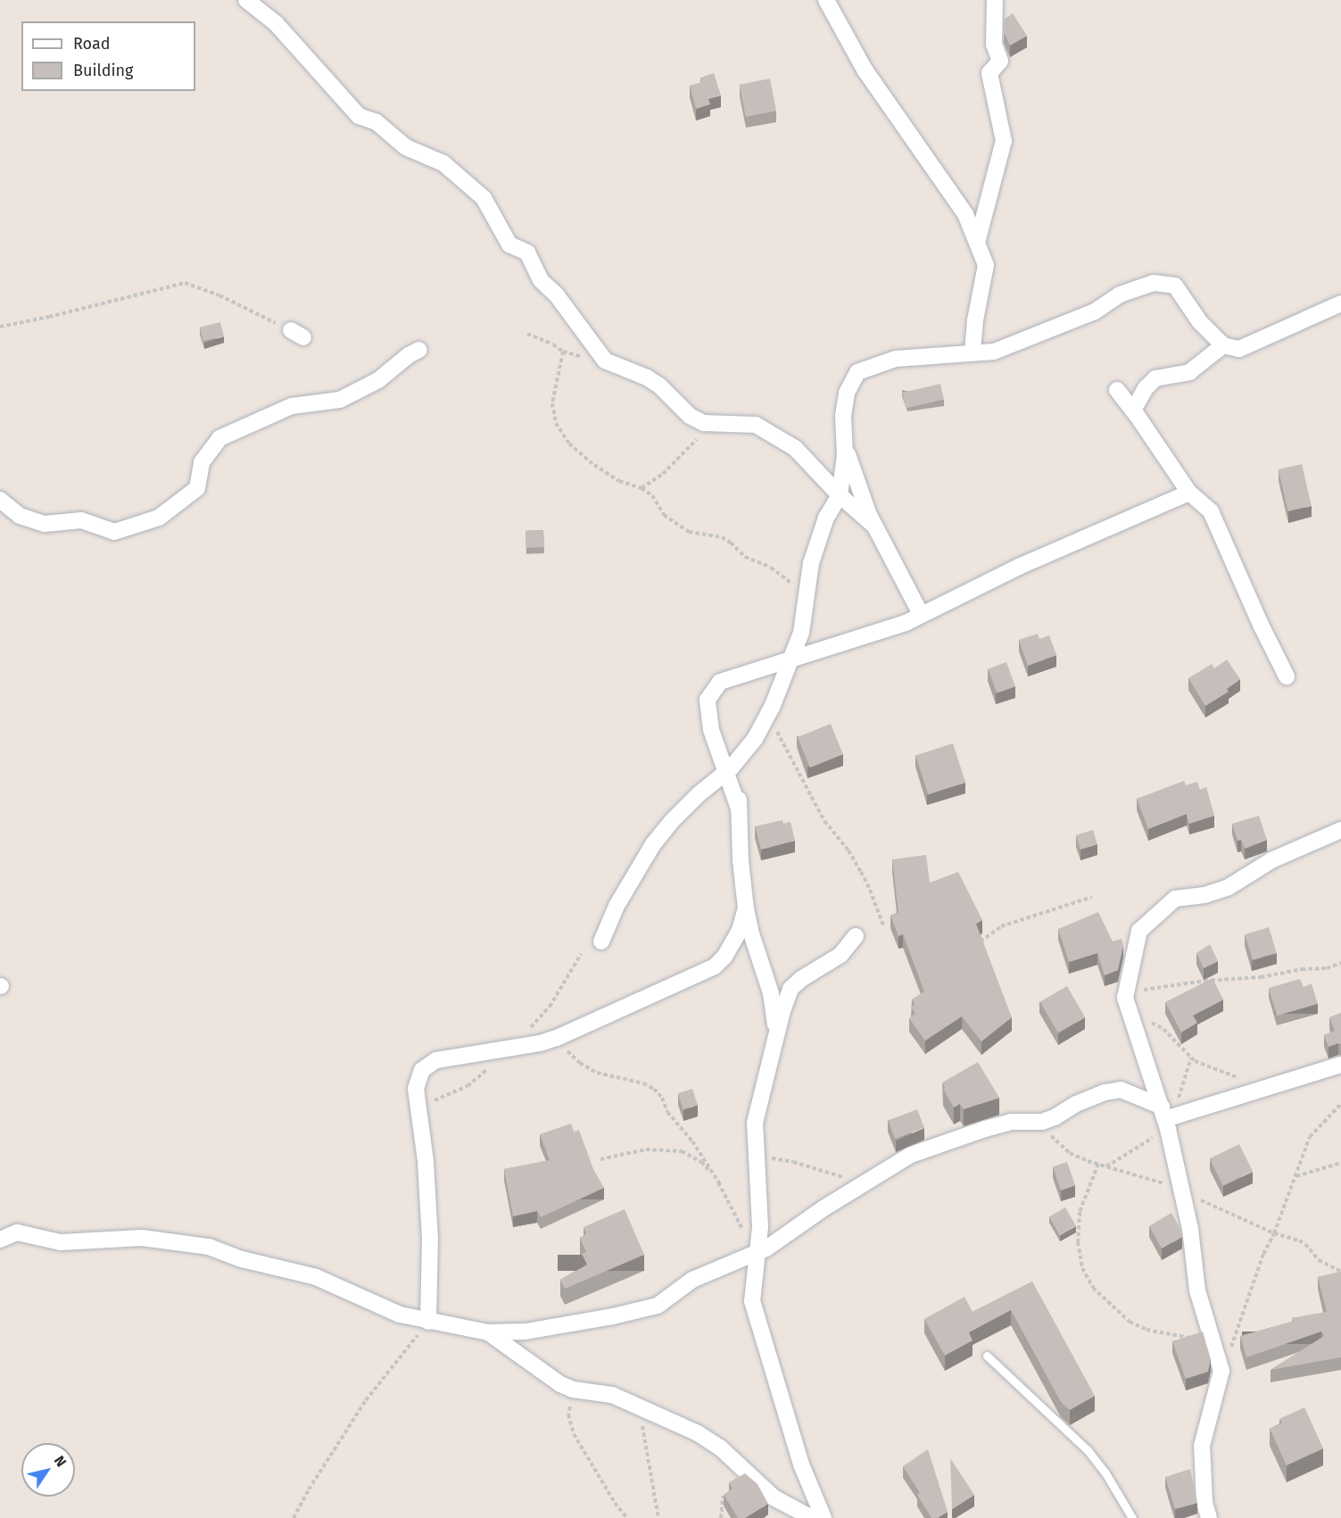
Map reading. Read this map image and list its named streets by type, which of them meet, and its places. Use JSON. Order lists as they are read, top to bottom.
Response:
{
  "legend": ["Road", "Building"],
  "north": "top right"
}
